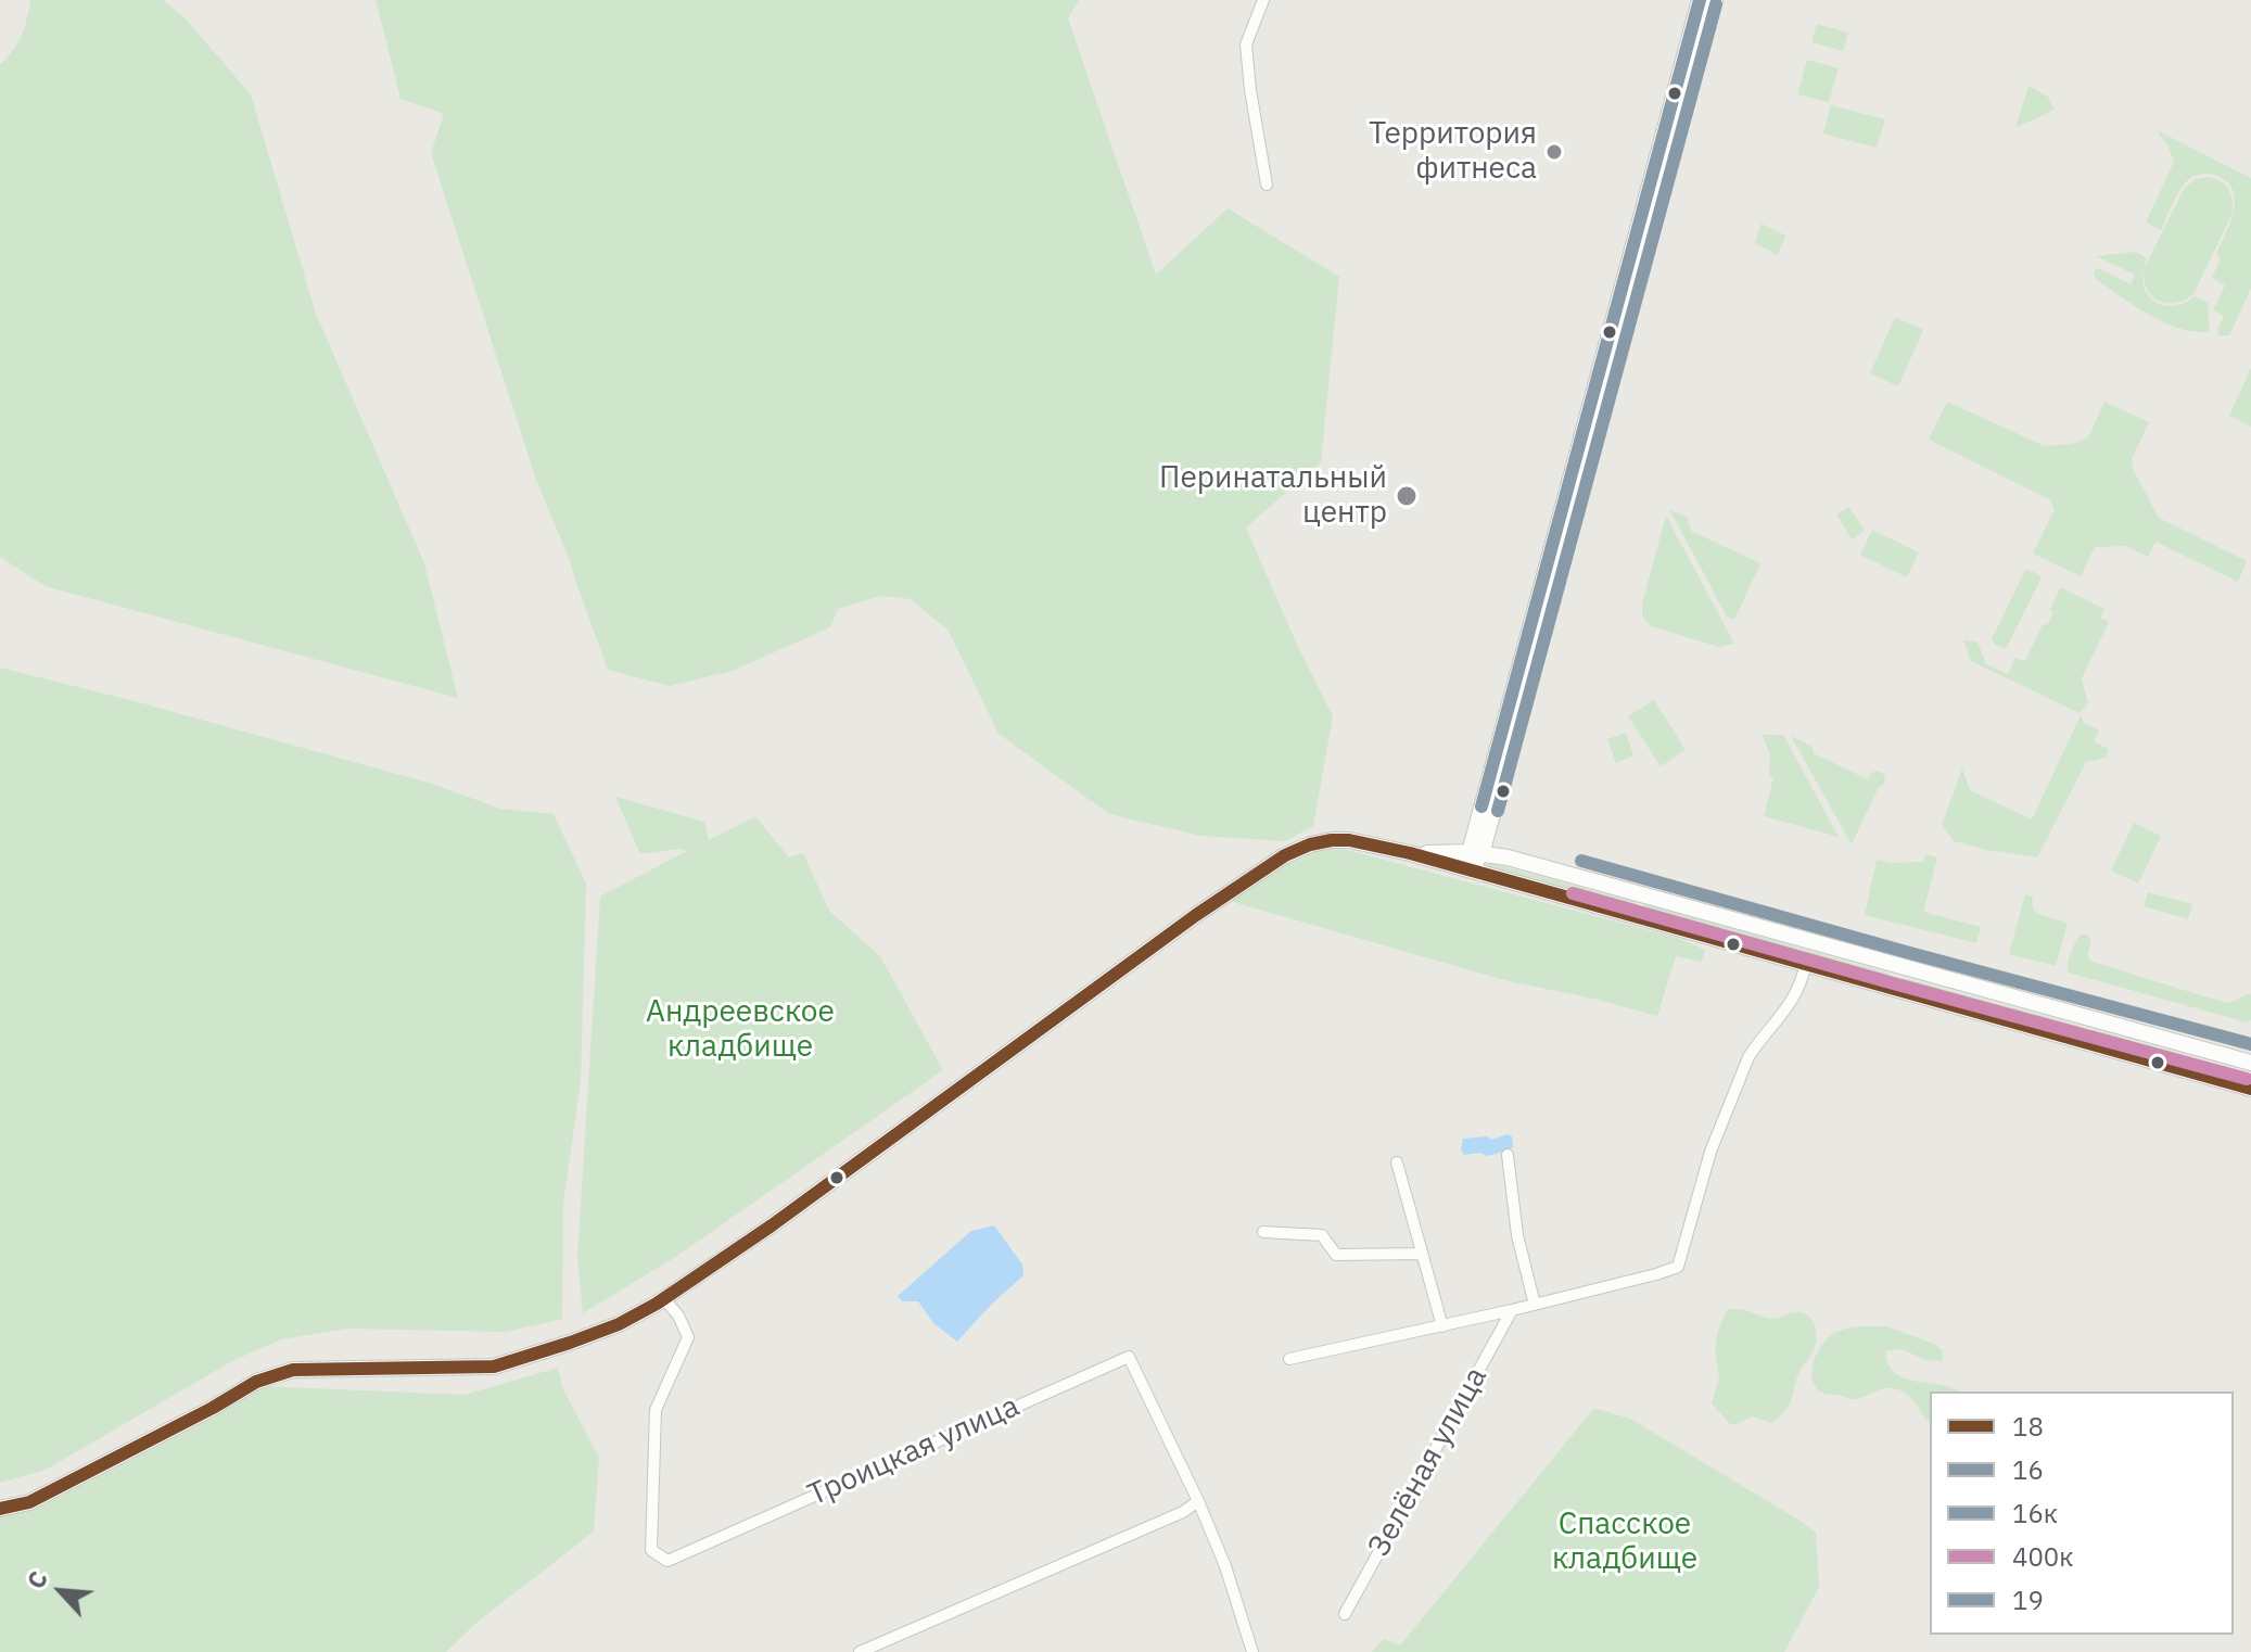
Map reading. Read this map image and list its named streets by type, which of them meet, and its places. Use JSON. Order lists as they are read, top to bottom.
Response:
{
  "streets": {
    "street": ["Троицкая улица", "Зелёная улица"]
  },
  "parks": ["Андреевское кладбище", "Спасское кладбище"],
  "places": ["Территория фитнеса", "Перинатальный центр"],
  "lines": [
    "transit line 16",
    "transit line 16к",
    "transit line 18",
    "transit line 19",
    "transit line 400к"
  ],
  "legend": [
    "18",
    "16",
    "16к",
    "400к",
    "19"
  ],
  "north": "top left"
}
